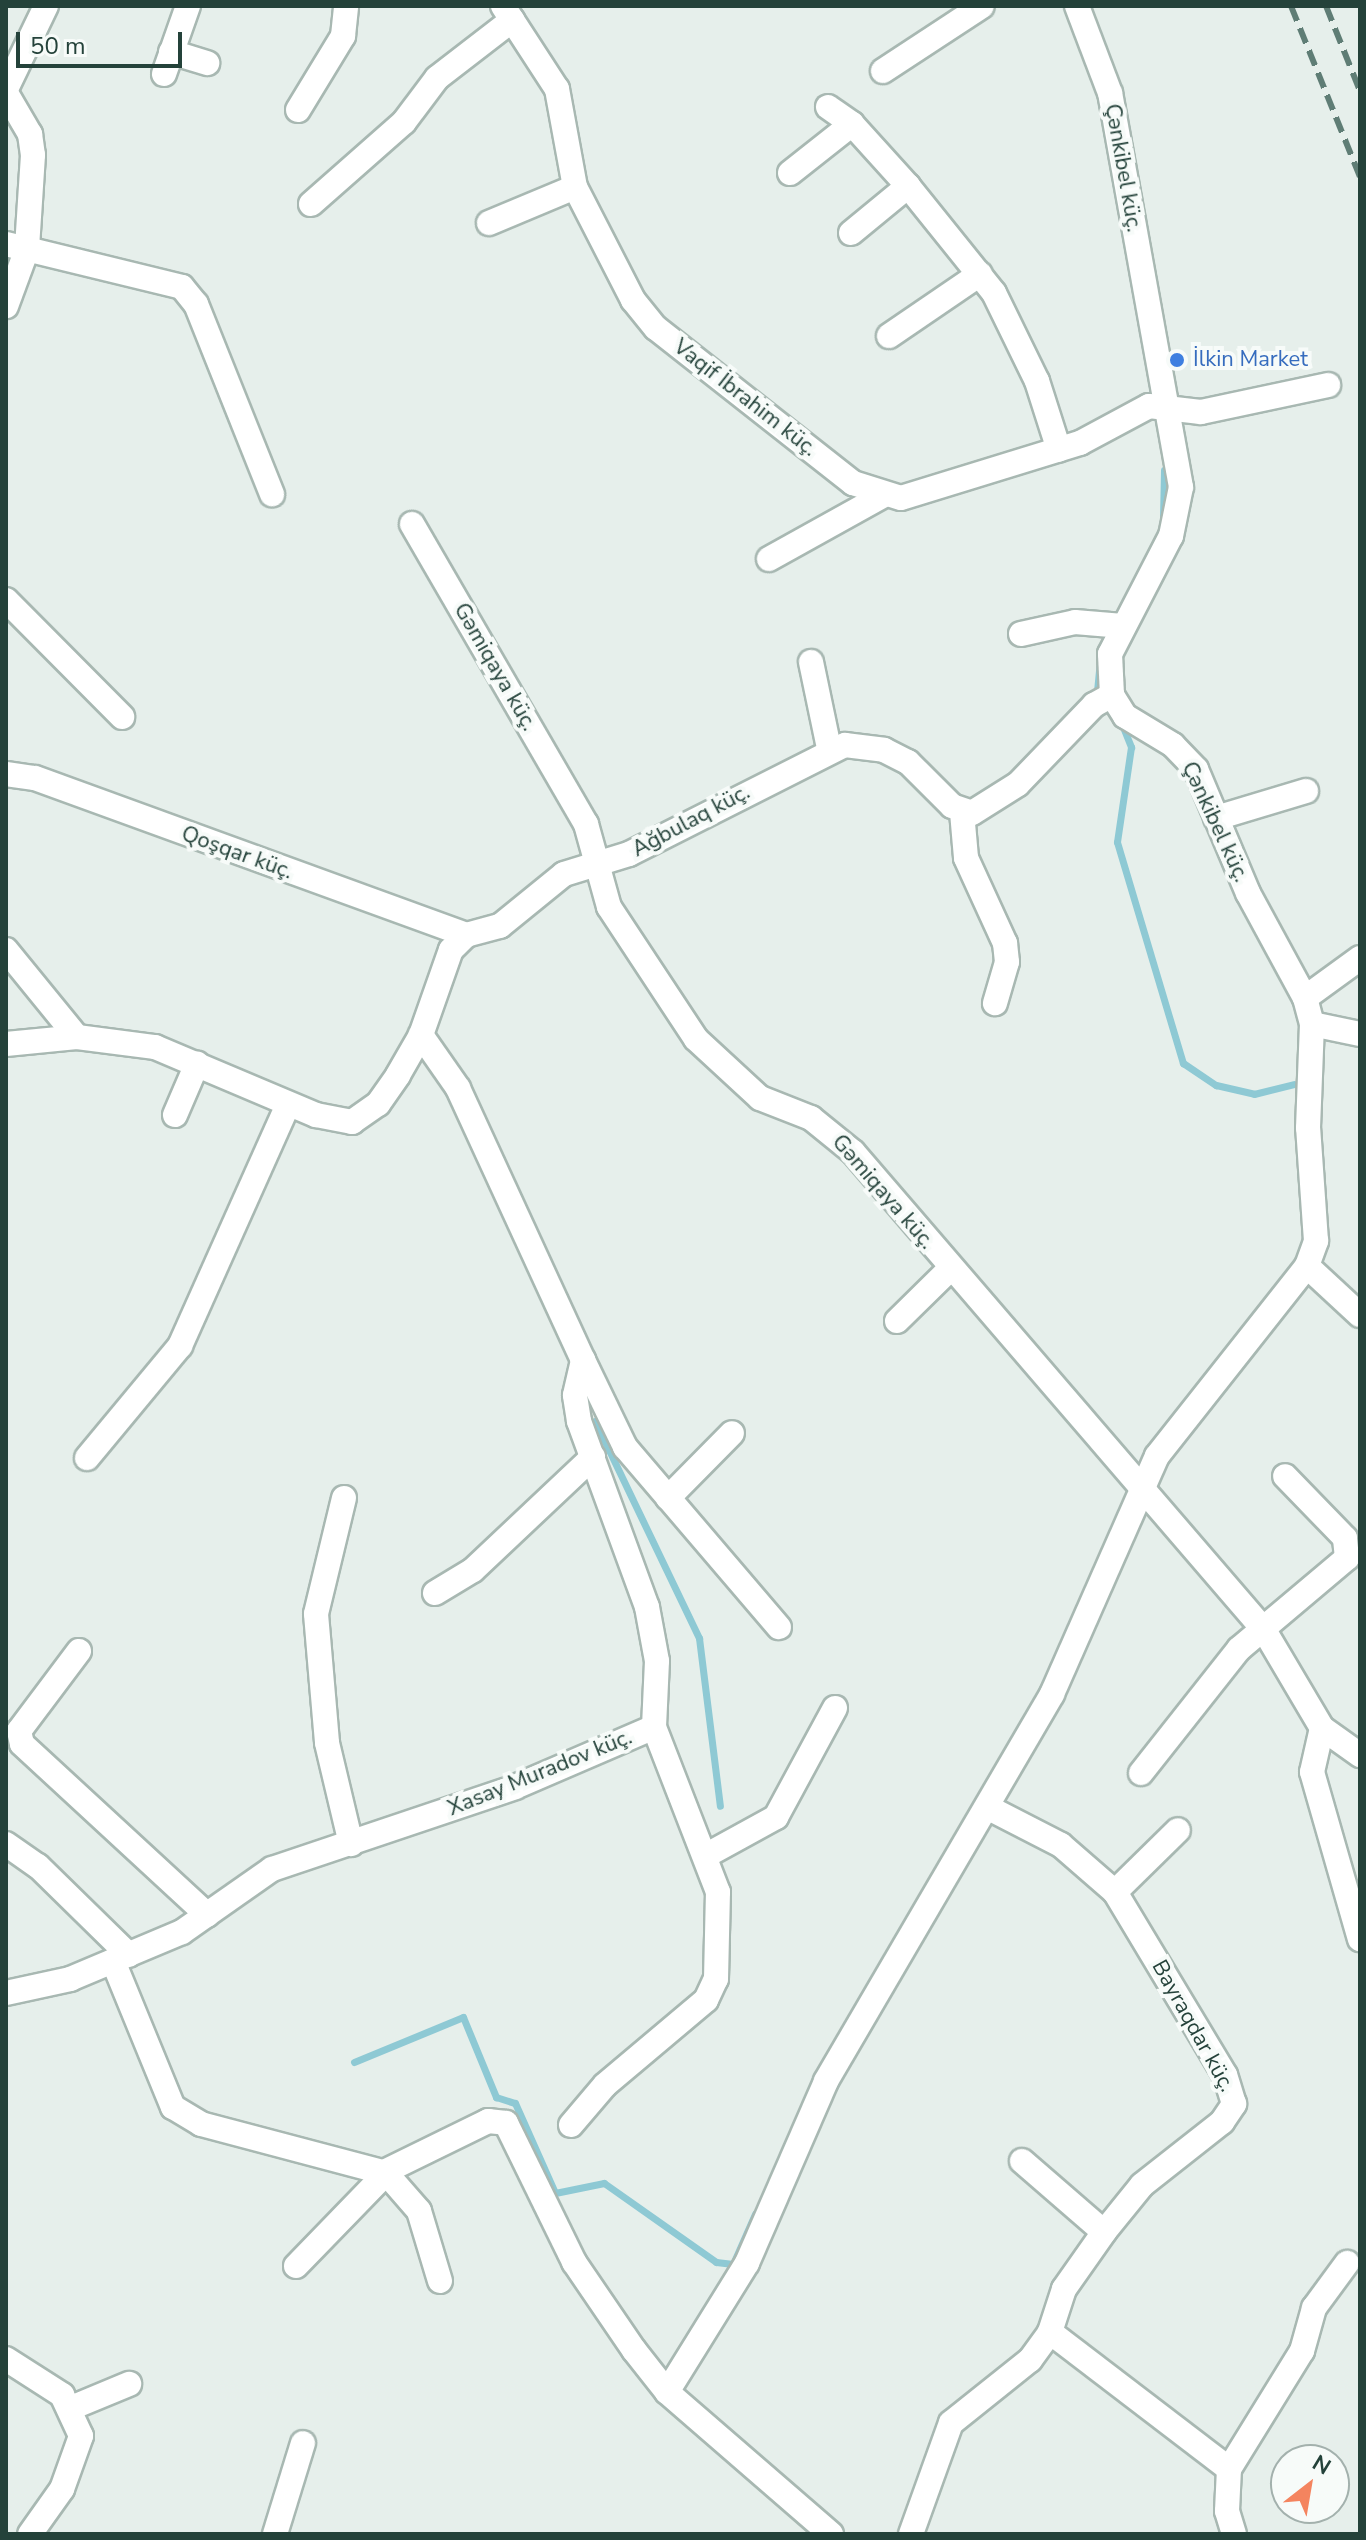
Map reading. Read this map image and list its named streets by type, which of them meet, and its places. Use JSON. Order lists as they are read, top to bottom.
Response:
{
  "streets": {
    "street": [
      "Çənkibel küç.",
      "Vaqif İbrahim küç.",
      "Gəmiqaya küç.",
      "Ağbulaq küç.",
      "Qoşqar küç.",
      "Xasay Muradov küç.",
      "Bayraqdar küç."
    ]
  },
  "crossings": [
    ["Çənkibel küç.", "Gəmiqaya küç."],
    ["Çənkibel küç.", "Bayraqdar küç."],
    ["Gəmiqaya küç.", "Ağbulaq küç."],
    ["Ağbulaq küç.", "Qoşqar küç."]
  ],
  "places": ["İlkin Market"],
  "scale_bar": "50 m",
  "north": "top right"
}
